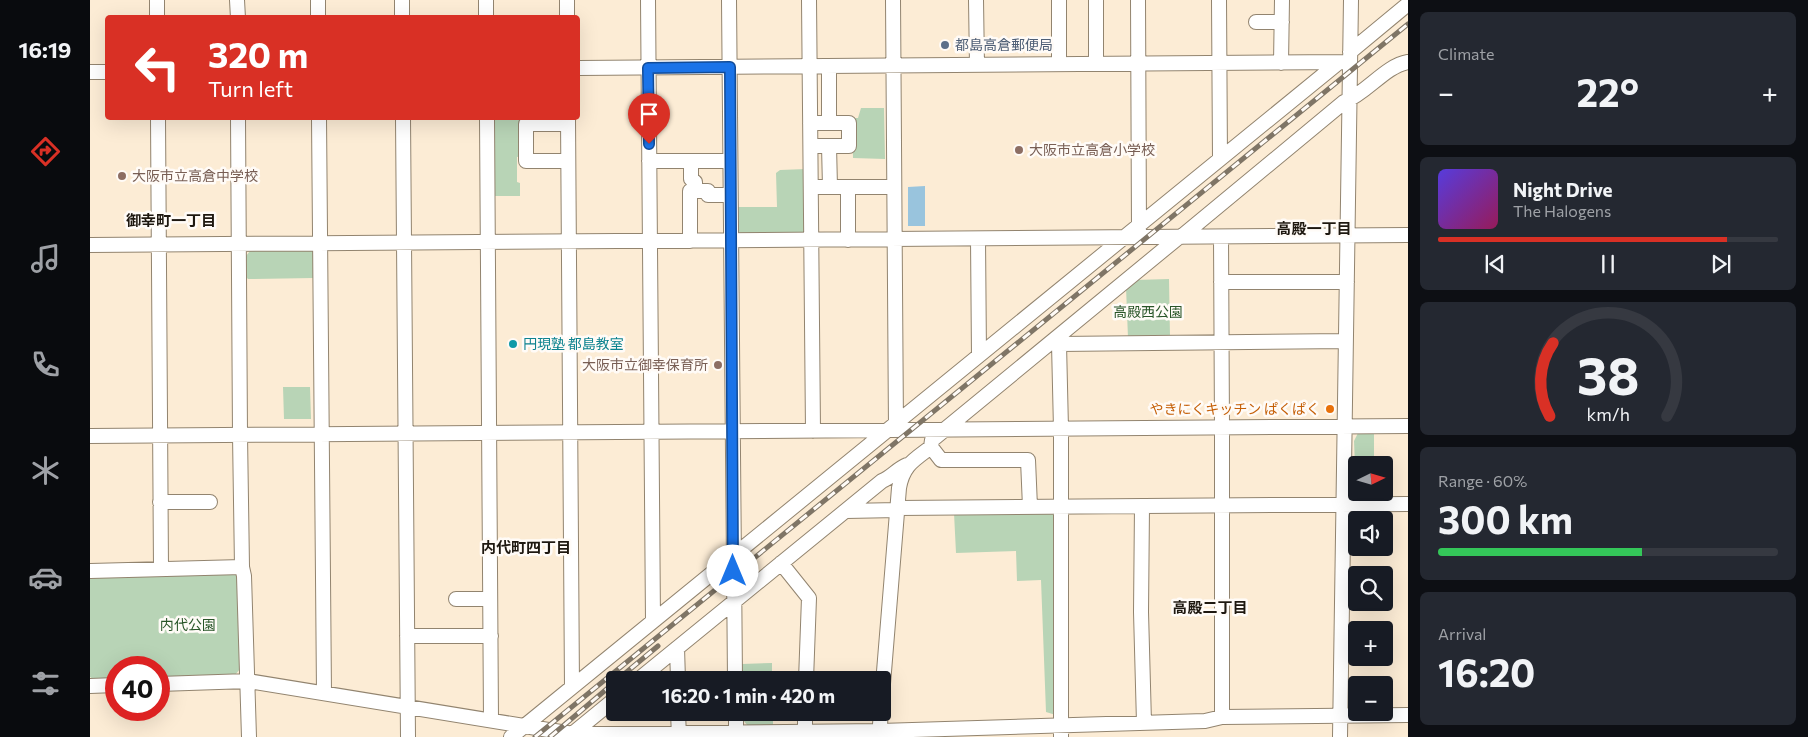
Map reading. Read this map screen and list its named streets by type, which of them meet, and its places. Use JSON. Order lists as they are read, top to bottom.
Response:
{
  "districts": [
    "御幸町一丁目",
    "高殿一丁目",
    "内代町四丁目",
    "高殿二丁目"
  ],
  "parks": ["高殿西公園", "内代公園"],
  "places": [
    "都島高倉郵便局",
    "大阪市立高倉小学校",
    "大阪市立高倉中学校",
    "円現塾 都島教室",
    "大阪市立御幸保育所",
    "やきにくキッチン ぱくぱく"
  ],
  "north": "right",
  "page": {
    "tabs": "16:19",
    "tile": [
      "Climate",
      ["Range · 60%", "300 km"],
      ["Arrival", "16:20"]
    ],
    "turn": ["320 m", "Turn left"],
    "heat": ["−", "22°", "+"],
    "song": ["Night Drive", "The Halogens"],
    "map_buttons": ["+", "−"],
    "limit": "40",
    "trip": "16:20 · 1 min · 420 m",
    "gauge": ["38", "km/h"]
  }
}
